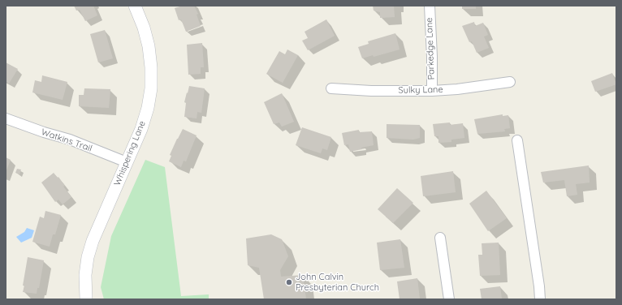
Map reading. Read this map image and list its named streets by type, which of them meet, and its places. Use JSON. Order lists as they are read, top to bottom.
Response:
{
  "streets": {
    "street": [
      "Parkedge Lane",
      "Sulky Lane",
      "Watkins Trail",
      "Whispering Lane"
    ]
  },
  "crossings": [
    ["Parkedge Lane", "Sulky Lane"],
    ["Watkins Trail", "Whispering Lane"]
  ],
  "places": ["John Calvin Presbyterian Church"]
}
